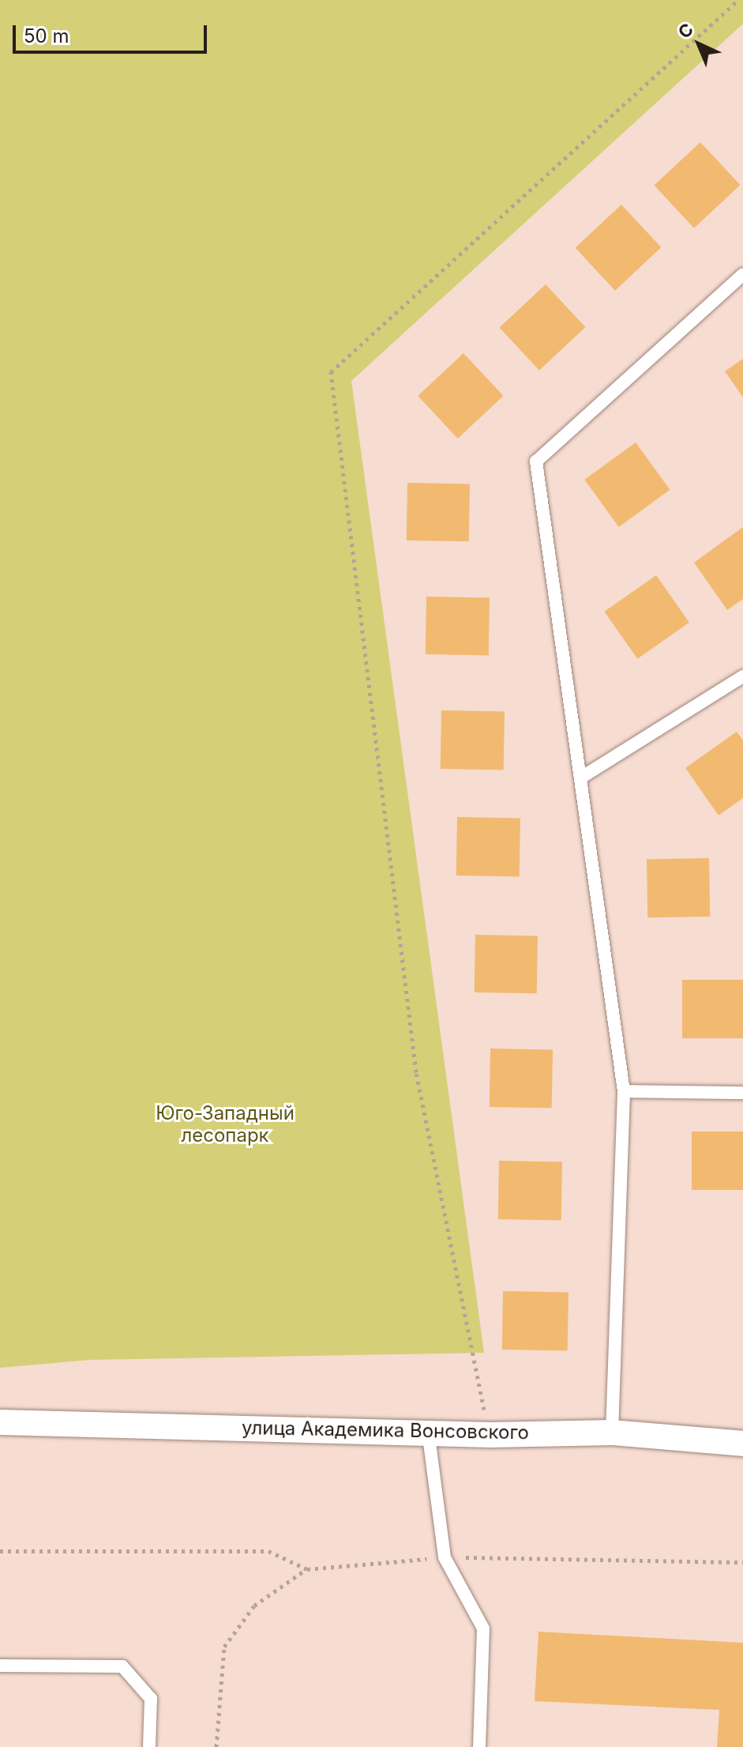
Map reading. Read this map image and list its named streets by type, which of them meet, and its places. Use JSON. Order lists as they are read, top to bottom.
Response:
{
  "streets": {
    "street": ["улица Академика Вонсовского"]
  },
  "parks": ["Юго-Западный лесопарк"],
  "scale_bar": "50 m",
  "north": "top left"
}
